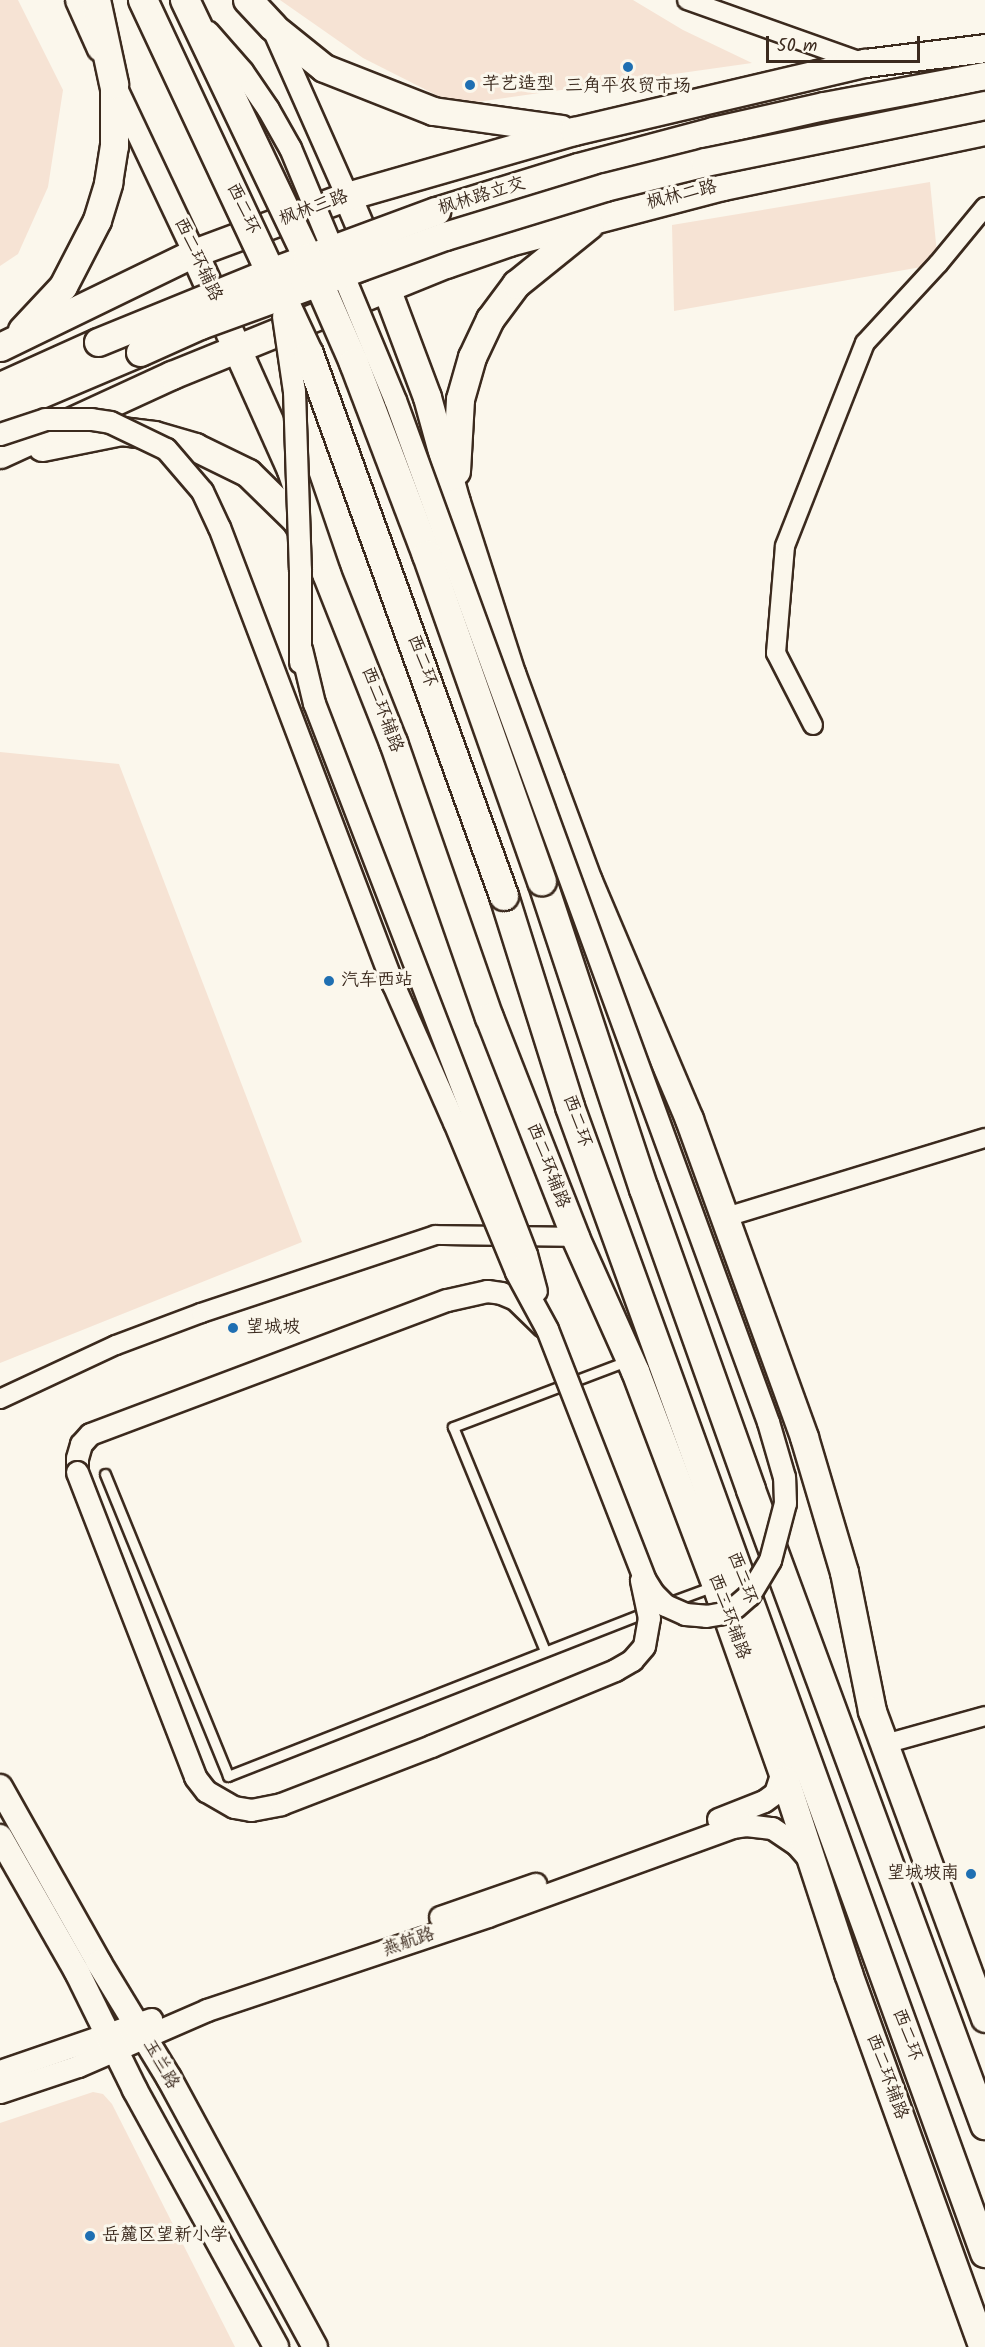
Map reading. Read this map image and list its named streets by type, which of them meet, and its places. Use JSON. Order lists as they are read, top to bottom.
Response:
{
  "streets": {
    "highway": ["西二环"],
    "main road": [
      "枫林二路",
      "枫林路立交",
      "枫林三路",
      "西二环辅路",
      "玉兰路"
    ],
    "street": ["燕航路"]
  },
  "crossings": [
    ["枫林三路", "西二环辅路"],
    ["西二环辅路", "燕航路"],
    ["燕航路", "玉兰路"]
  ],
  "places": [
    "三角平农贸市场",
    "芊艺造型",
    "汽车西站",
    "望城坡",
    "望城坡南",
    "岳麓区望新小学"
  ],
  "scale_bar": "50 m"
}
